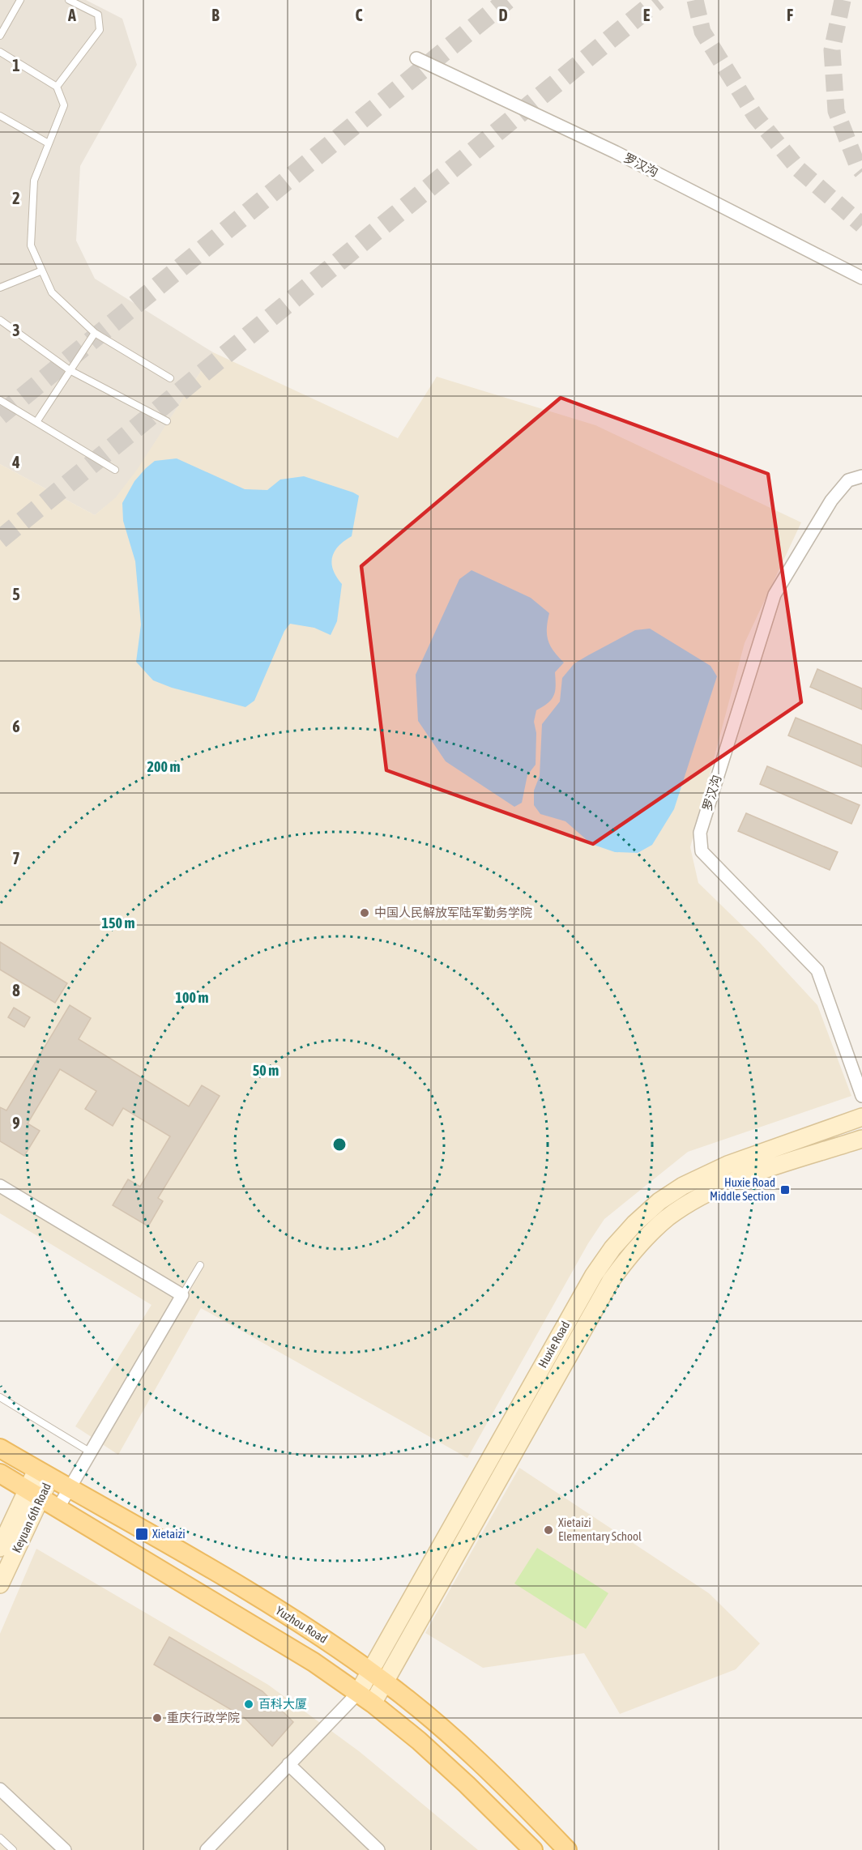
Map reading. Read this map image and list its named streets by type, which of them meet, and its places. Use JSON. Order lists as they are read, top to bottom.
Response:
{
  "streets": {
    "main road": ["Huxie Road", "Keyuan 6th Road", "Yuzhou Road"],
    "street": ["罗汉沟"]
  },
  "crossings": [
    ["Huxie Road", "Yuzhou Road"],
    ["Keyuan 6th Road", "Yuzhou Road"]
  ],
  "places": {
    "other": [
      "中国人民解放军陆军勤务学院",
      "Xietaizi Elementary School",
      "百科大厦",
      "重庆行政学院"
    ],
    "transit": ["Huxie Road Middle Section", "Xietaizi"]
  },
  "grid": {
    "columns": [
      "A",
      "B",
      "C",
      "D",
      "E",
      "F"
    ],
    "rows": [
      "1",
      "2",
      "3",
      "4",
      "5",
      "6",
      "7",
      "8",
      "9"
    ]
  },
  "rings": [
    "200 m",
    "150 m",
    "100 m",
    "50 m"
  ]
}
